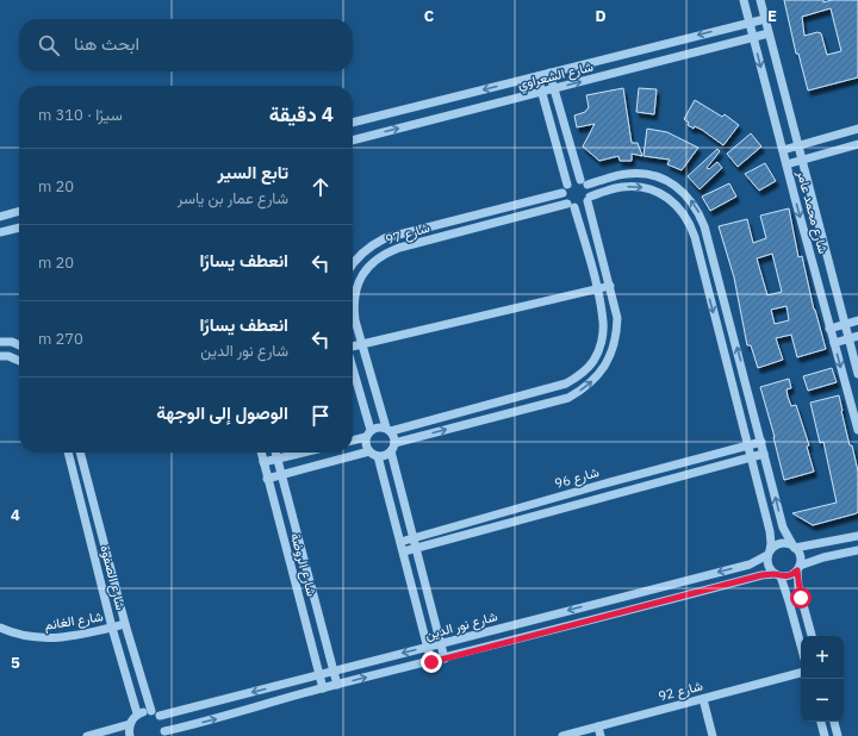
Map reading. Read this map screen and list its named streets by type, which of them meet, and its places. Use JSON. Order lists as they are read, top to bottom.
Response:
{
  "streets": {
    "street": [
      "شارع الشعراوي",
      "شارع محمد عامر",
      "شارع 97",
      "شارع 96",
      "شارع الروضة",
      "شارع الصفوة",
      "شارع الغانم",
      "شارع نور الدين",
      "شارع 92"
    ]
  },
  "crossings": [
    ["شارع الشعراوي", "شارع محمد عامر"],
    ["شارع الروضة", "شارع نور الدين"],
    ["شارع الصفوة", "شارع الغانم"],
    ["شارع الصفوة", "شارع نور الدين"]
  ],
  "page": {
    "search": "ابحث هنا",
    "heading": ["4 دقيقة", "سيرًا · 310 m"],
    "list": [
      ["تابع السير", "شارع عمار بن ياسر", "20 m"],
      ["انعطف يسارًا", "20 m"],
      ["انعطف يسارًا", "شارع نور الدين", "270 m"],
      "الوصول إلى الوجهة"
    ],
    "map_buttons": ["+", "−"]
  },
  "grid": {
    "columns": ["C", "D", "E"],
    "rows": ["4", "5"]
  }
}
